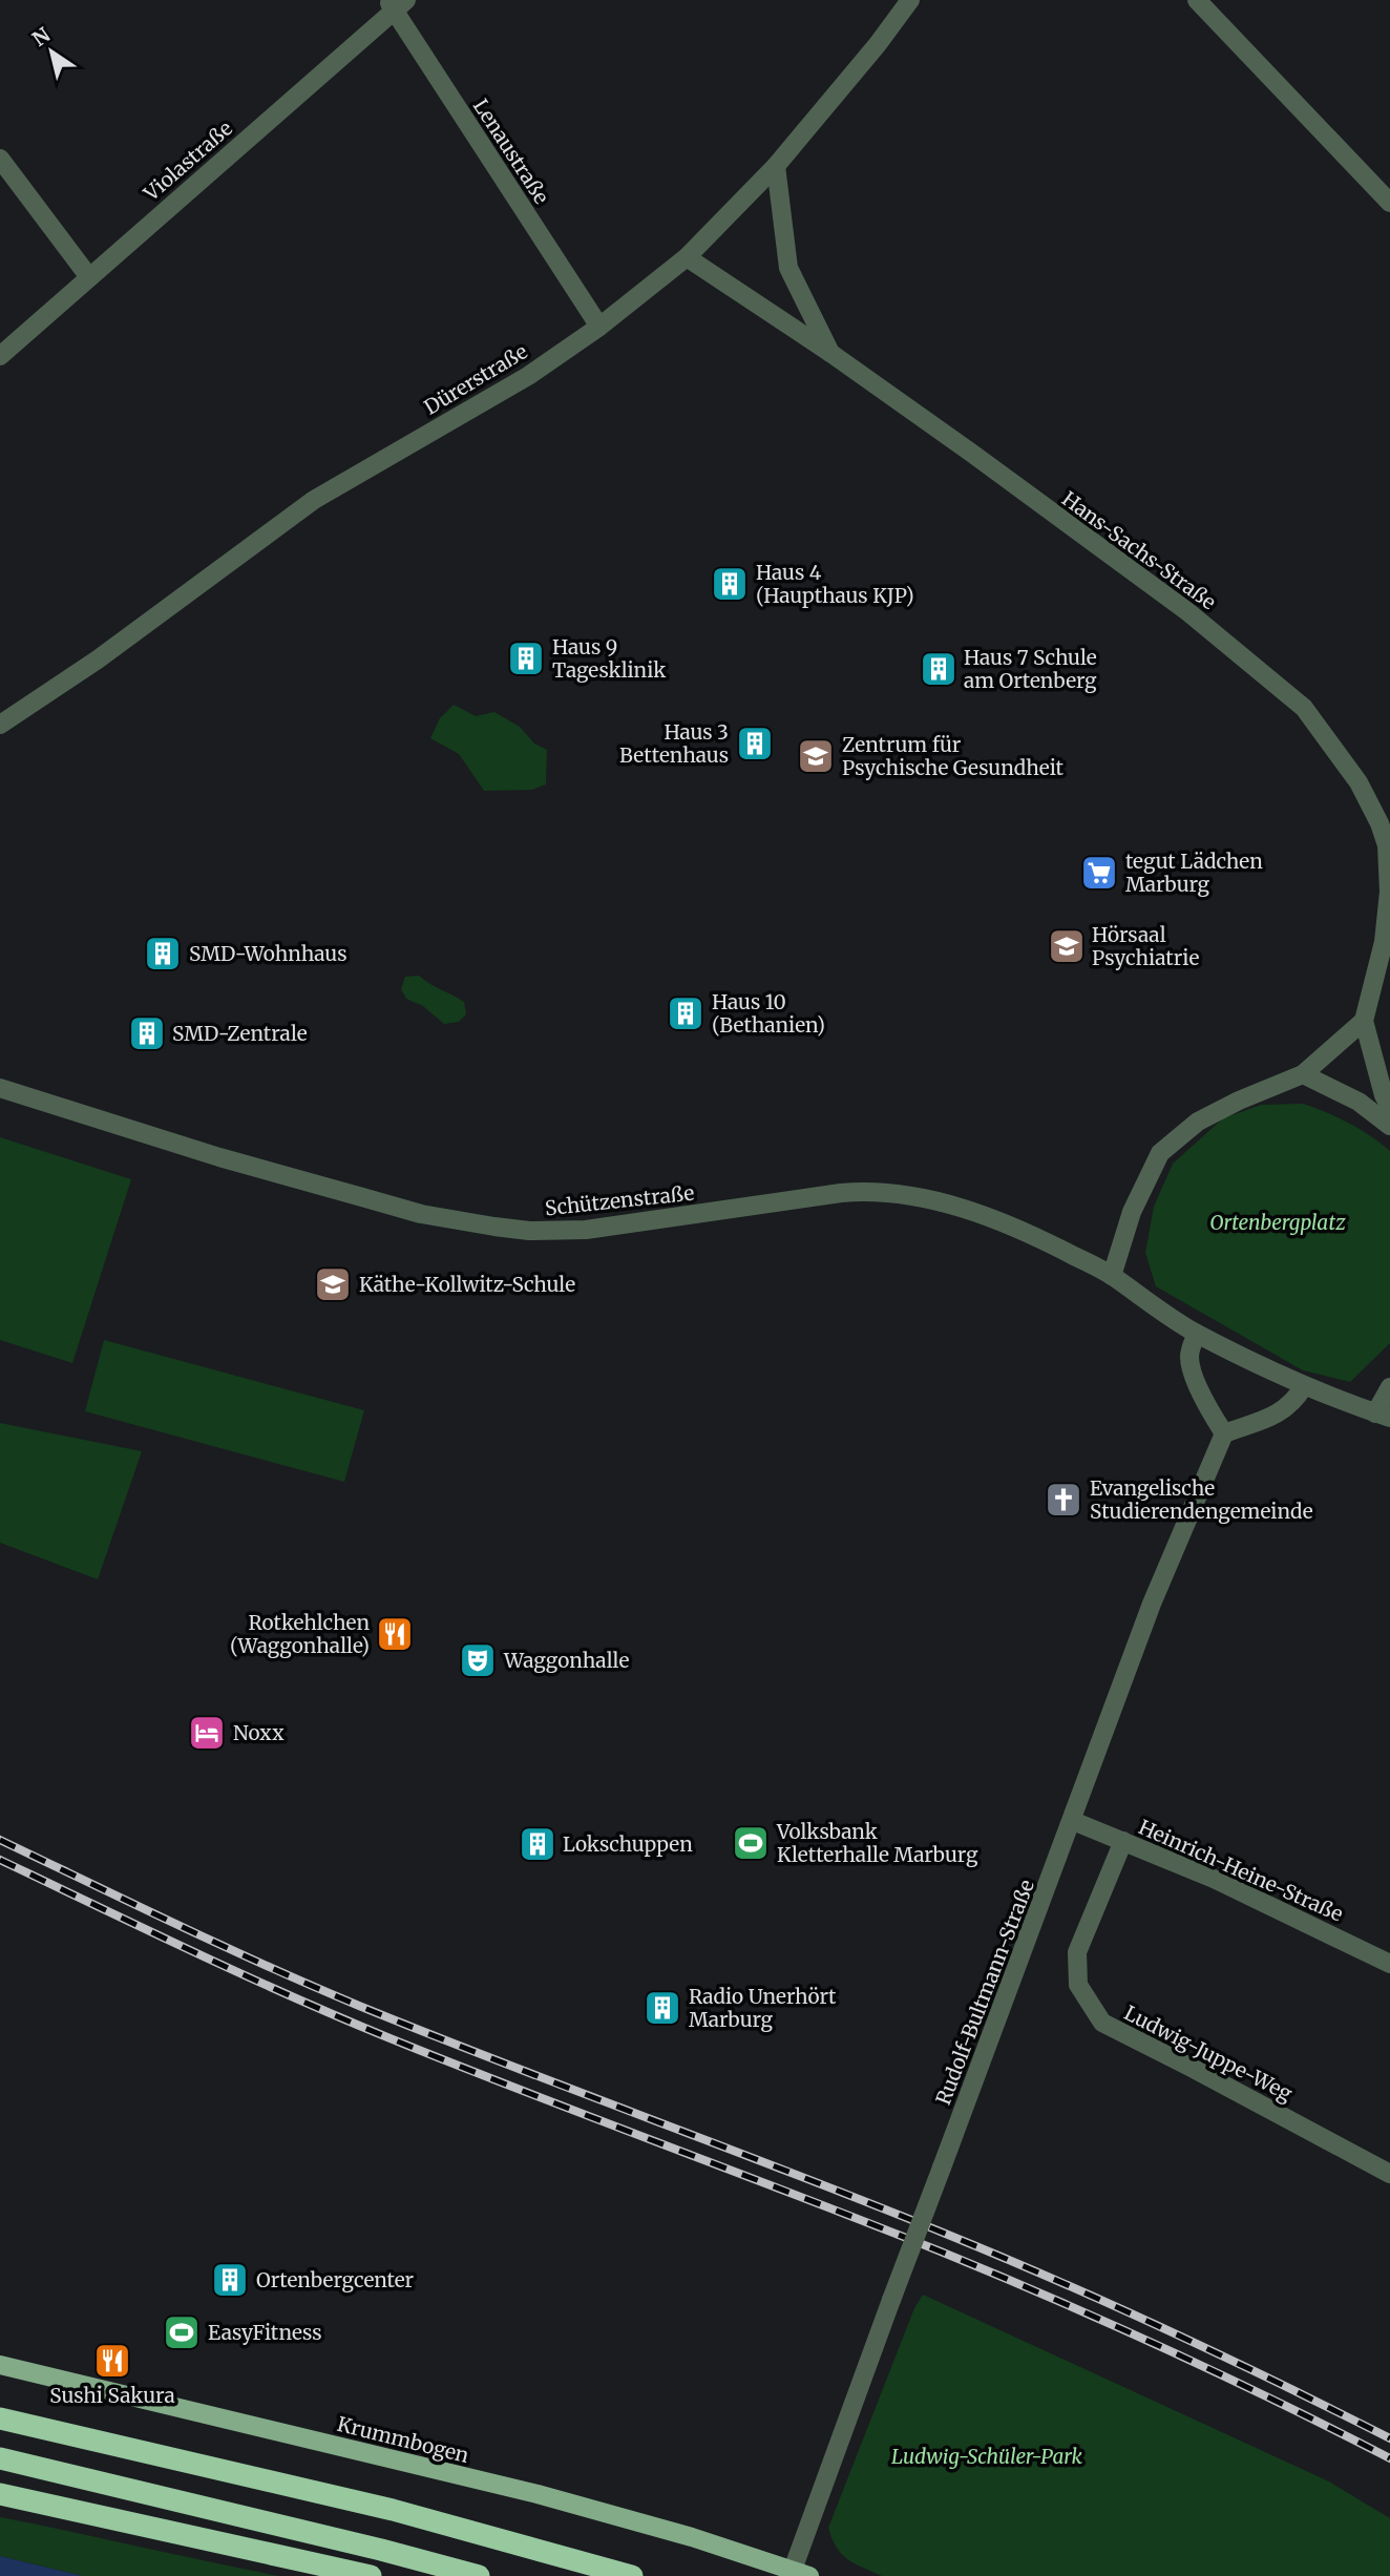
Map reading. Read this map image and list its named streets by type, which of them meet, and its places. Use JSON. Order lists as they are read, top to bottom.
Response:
{
  "streets": {
    "main road": ["Krummbogen"],
    "street": [
      "Lenaustraße",
      "Violastraße",
      "Dürerstraße",
      "Hans-Sachs-Straße",
      "Schützenstraße",
      "Heinrich-Heine-Straße",
      "Rudolf-Bultmann-Straße",
      "Ludwig-Juppe-Weg"
    ]
  },
  "crossings": [
    ["Lenaustraße", "Violastraße"],
    ["Lenaustraße", "Dürerstraße"],
    ["Dürerstraße", "Hans-Sachs-Straße"],
    ["Heinrich-Heine-Straße", "Rudolf-Bultmann-Straße"],
    ["Heinrich-Heine-Straße", "Ludwig-Juppe-Weg"],
    ["Rudolf-Bultmann-Straße", "Krummbogen"]
  ],
  "parks": ["Ortenbergplatz", "Ludwig-Schüler-Park"],
  "places": {
    "building": [
      "Haus 4 (Haupthaus KJP)",
      "Haus 9 Tagesklinik",
      "Haus 7 Schule am Ortenberg",
      "Haus 3 Bettenhaus",
      "SMD-Wohnhaus",
      "Haus 10 (Bethanien)",
      "SMD-Zentrale",
      "Lokschuppen",
      "Radio Unerhört Marburg",
      "Ortenbergcenter"
    ],
    "school or university": ["Zentrum für Psychische Gesundheit", "Hörsaal Psychiatrie", "Käthe-Kollwitz-Schule"],
    "supermarket": ["tegut Lädchen Marburg"],
    "church": ["Evangelische Studierendengemeinde"],
    "restaurant": ["Rotkehlchen (Waggonhalle)", "Sushi Sakura"],
    "theatre": ["Waggonhalle"],
    "hotel": ["Noxx"],
    "sports": ["Volksbank Kletterhalle Marburg", "EasyFitness"]
  },
  "north": "top left"
}
